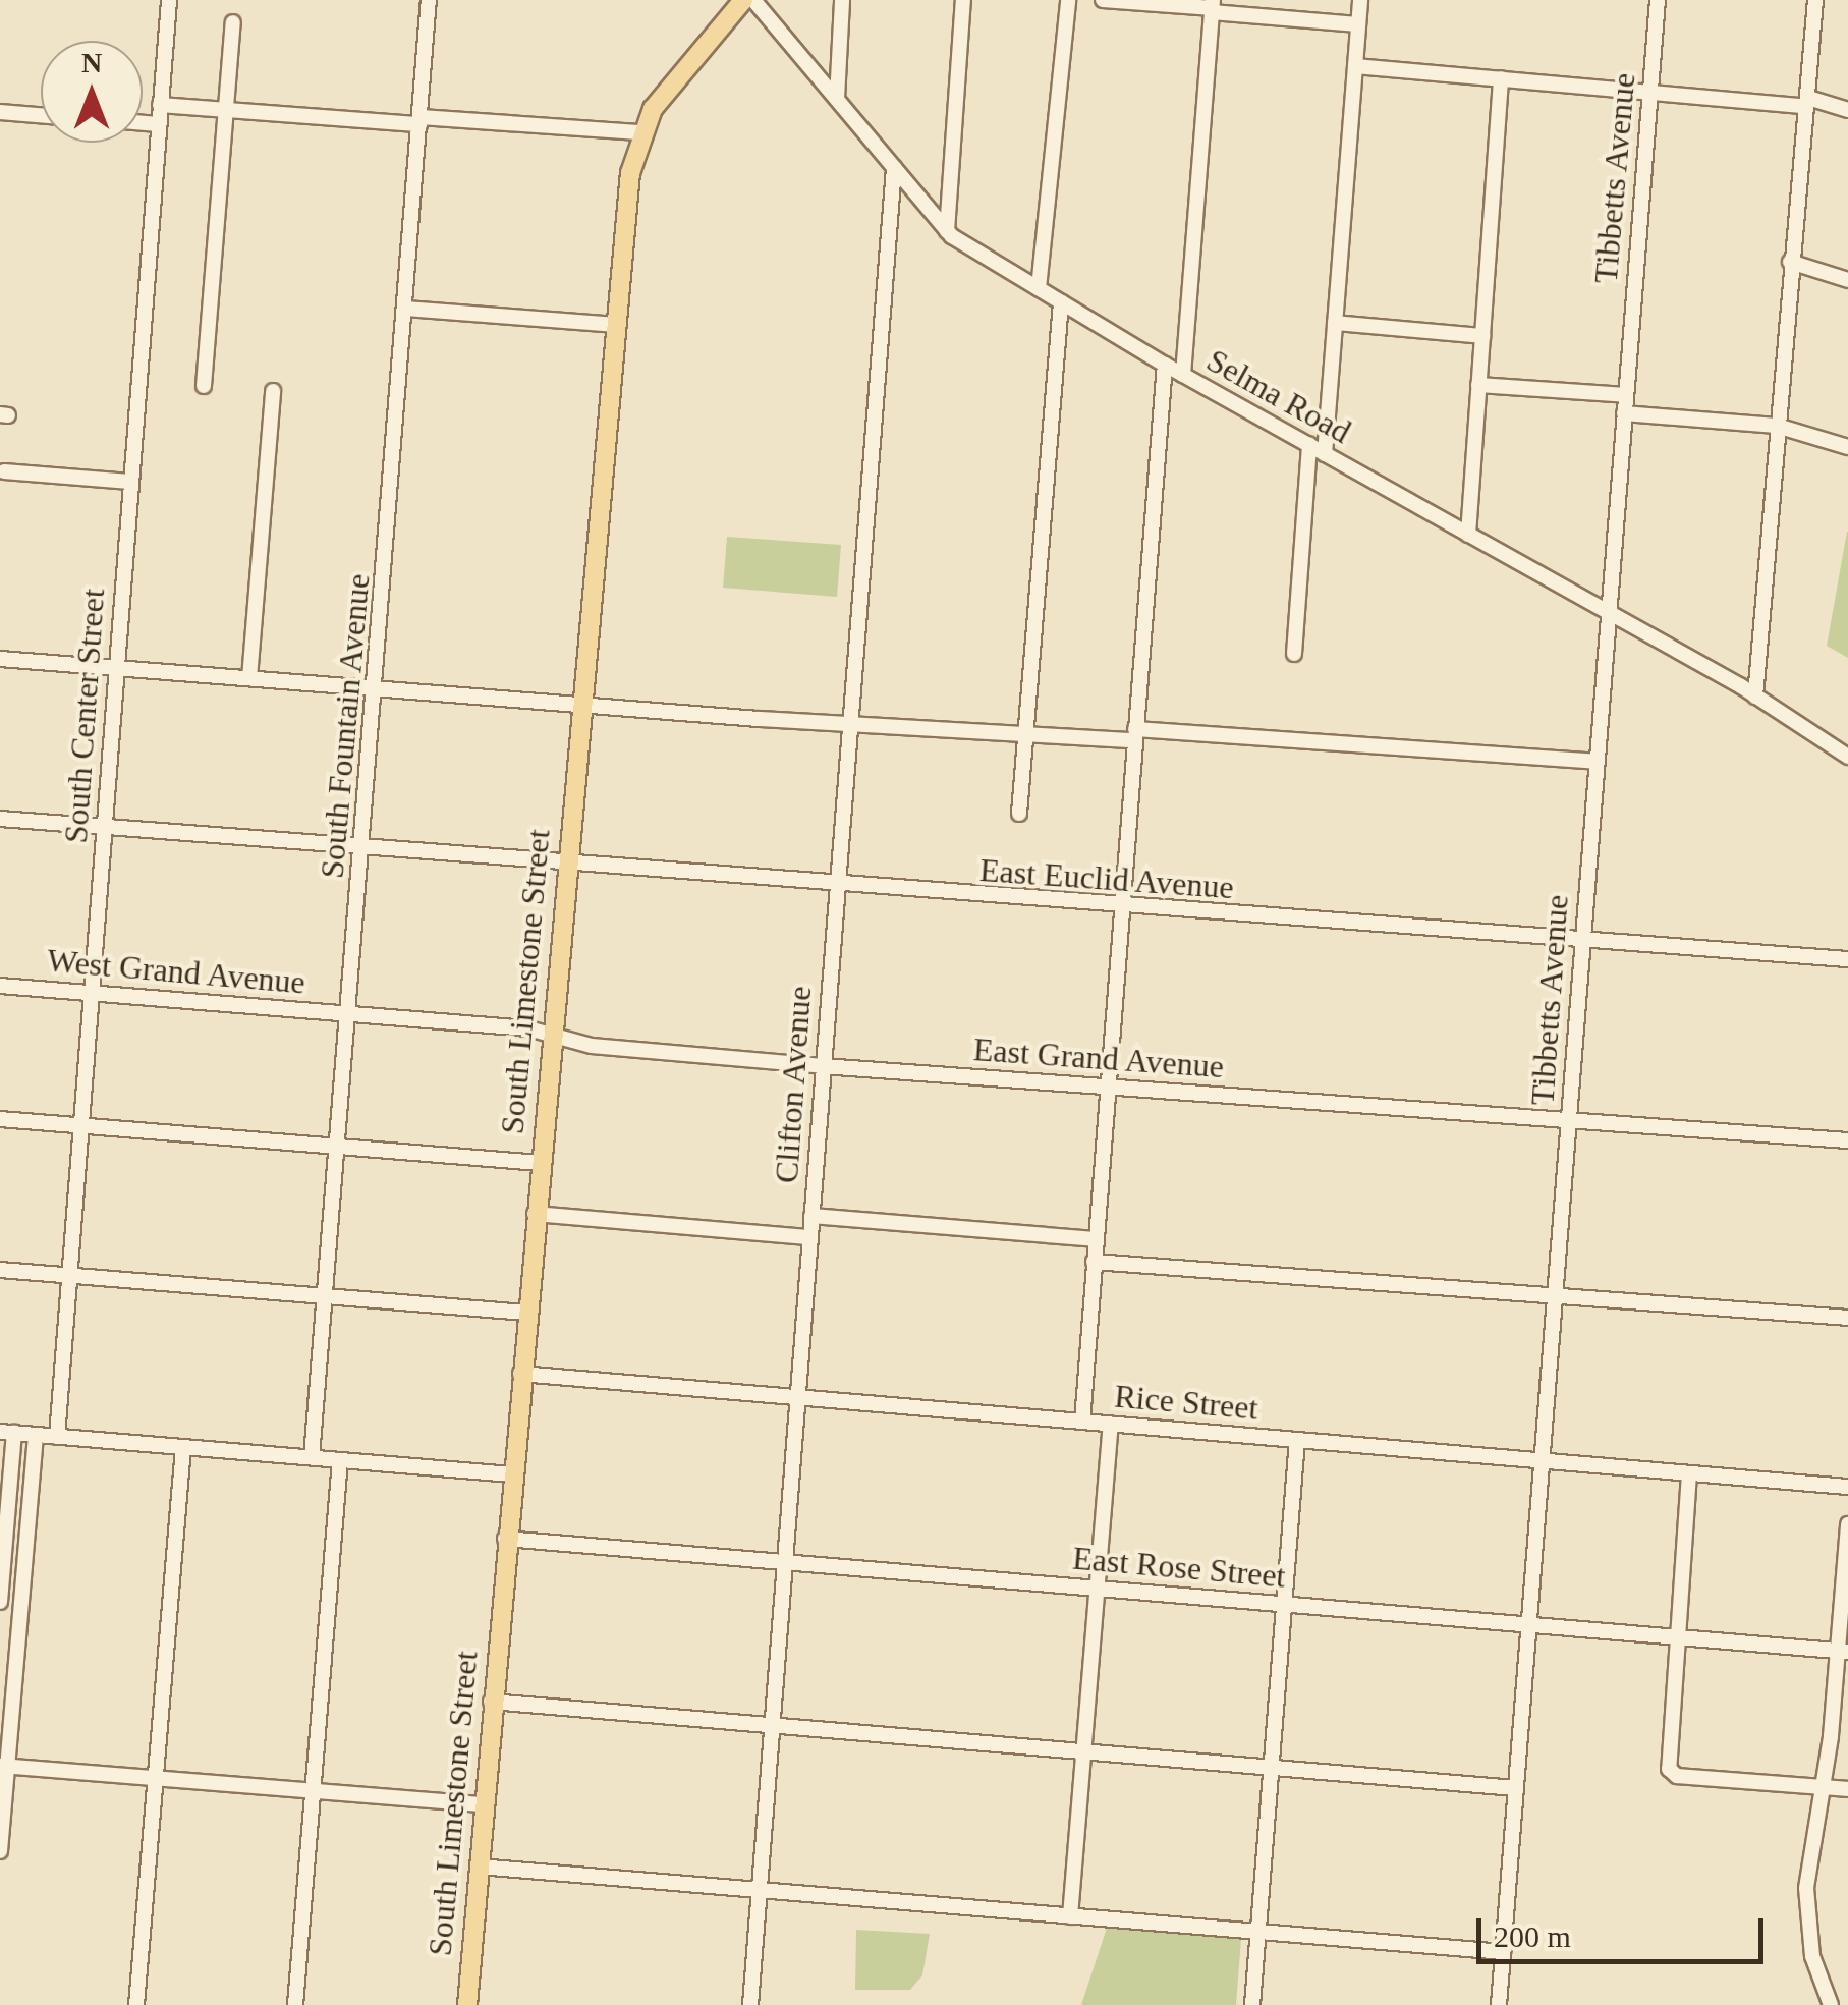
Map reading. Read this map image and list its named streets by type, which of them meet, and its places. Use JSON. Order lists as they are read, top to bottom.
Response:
{
  "streets": {
    "main road": ["South Limestone Street"],
    "street": [
      "Tibbetts Avenue",
      "Selma Road",
      "South Center Street",
      "South Fountain Avenue",
      "East Euclid Avenue",
      "West Grand Avenue",
      "East Grand Avenue",
      "Clifton Avenue",
      "Rice Street",
      "East Rose Street"
    ]
  },
  "crossings": [
    ["Tibbetts Avenue", "Selma Road"],
    ["Tibbetts Avenue", "East Euclid Avenue"],
    ["Tibbetts Avenue", "East Grand Avenue"],
    ["Tibbetts Avenue", "Rice Street"],
    ["Tibbetts Avenue", "East Rose Street"],
    ["Selma Road", "Clifton Avenue"],
    ["South Center Street", "East Euclid Avenue"],
    ["South Center Street", "West Grand Avenue"],
    ["South Fountain Avenue", "East Euclid Avenue"],
    ["South Fountain Avenue", "West Grand Avenue"],
    ["South Fountain Avenue", "East Grand Avenue"],
    ["East Euclid Avenue", "South Limestone Street"],
    ["East Euclid Avenue", "Clifton Avenue"],
    ["West Grand Avenue", "East Grand Avenue"],
    ["South Limestone Street", "East Grand Avenue"],
    ["South Limestone Street", "Rice Street"],
    ["South Limestone Street", "East Rose Street"],
    ["East Grand Avenue", "Clifton Avenue"],
    ["Clifton Avenue", "Rice Street"],
    ["Clifton Avenue", "East Rose Street"]
  ],
  "scale_bar": "200 m",
  "north": "top"
}
